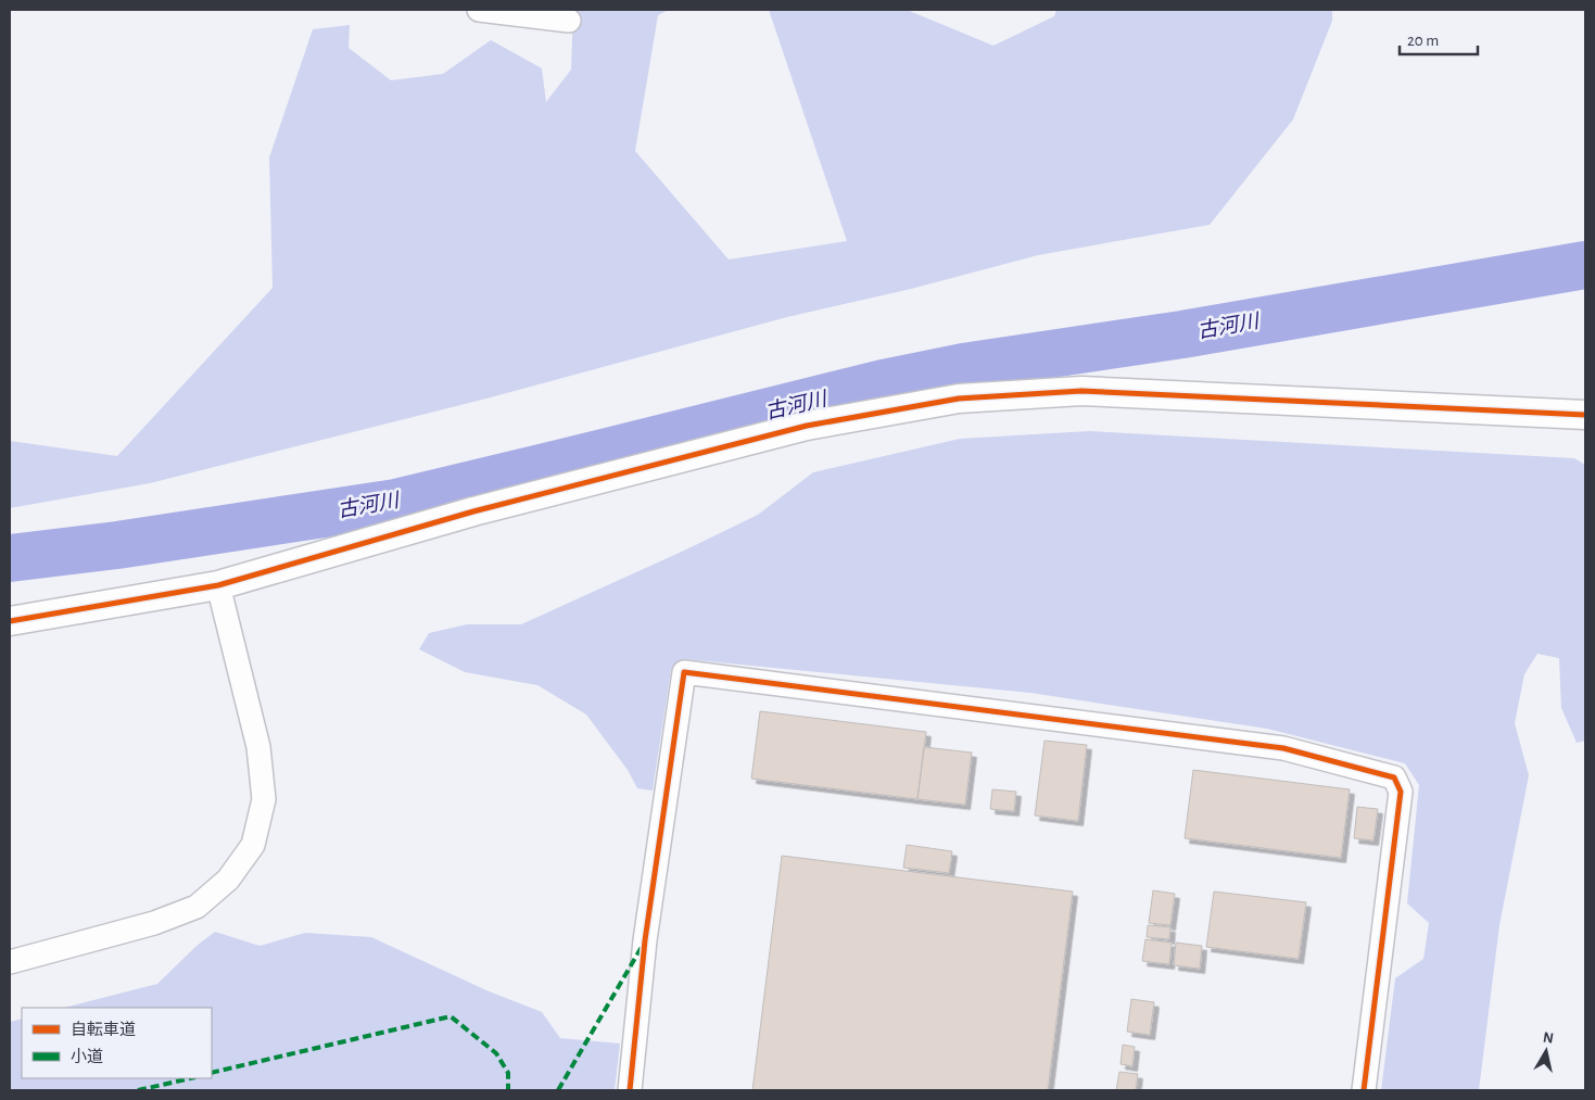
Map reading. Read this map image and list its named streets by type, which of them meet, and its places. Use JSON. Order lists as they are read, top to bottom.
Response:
{
  "water": ["古河川"],
  "legend": ["自転車道", "小道"],
  "scale_bar": "20 m",
  "north": "top"
}
